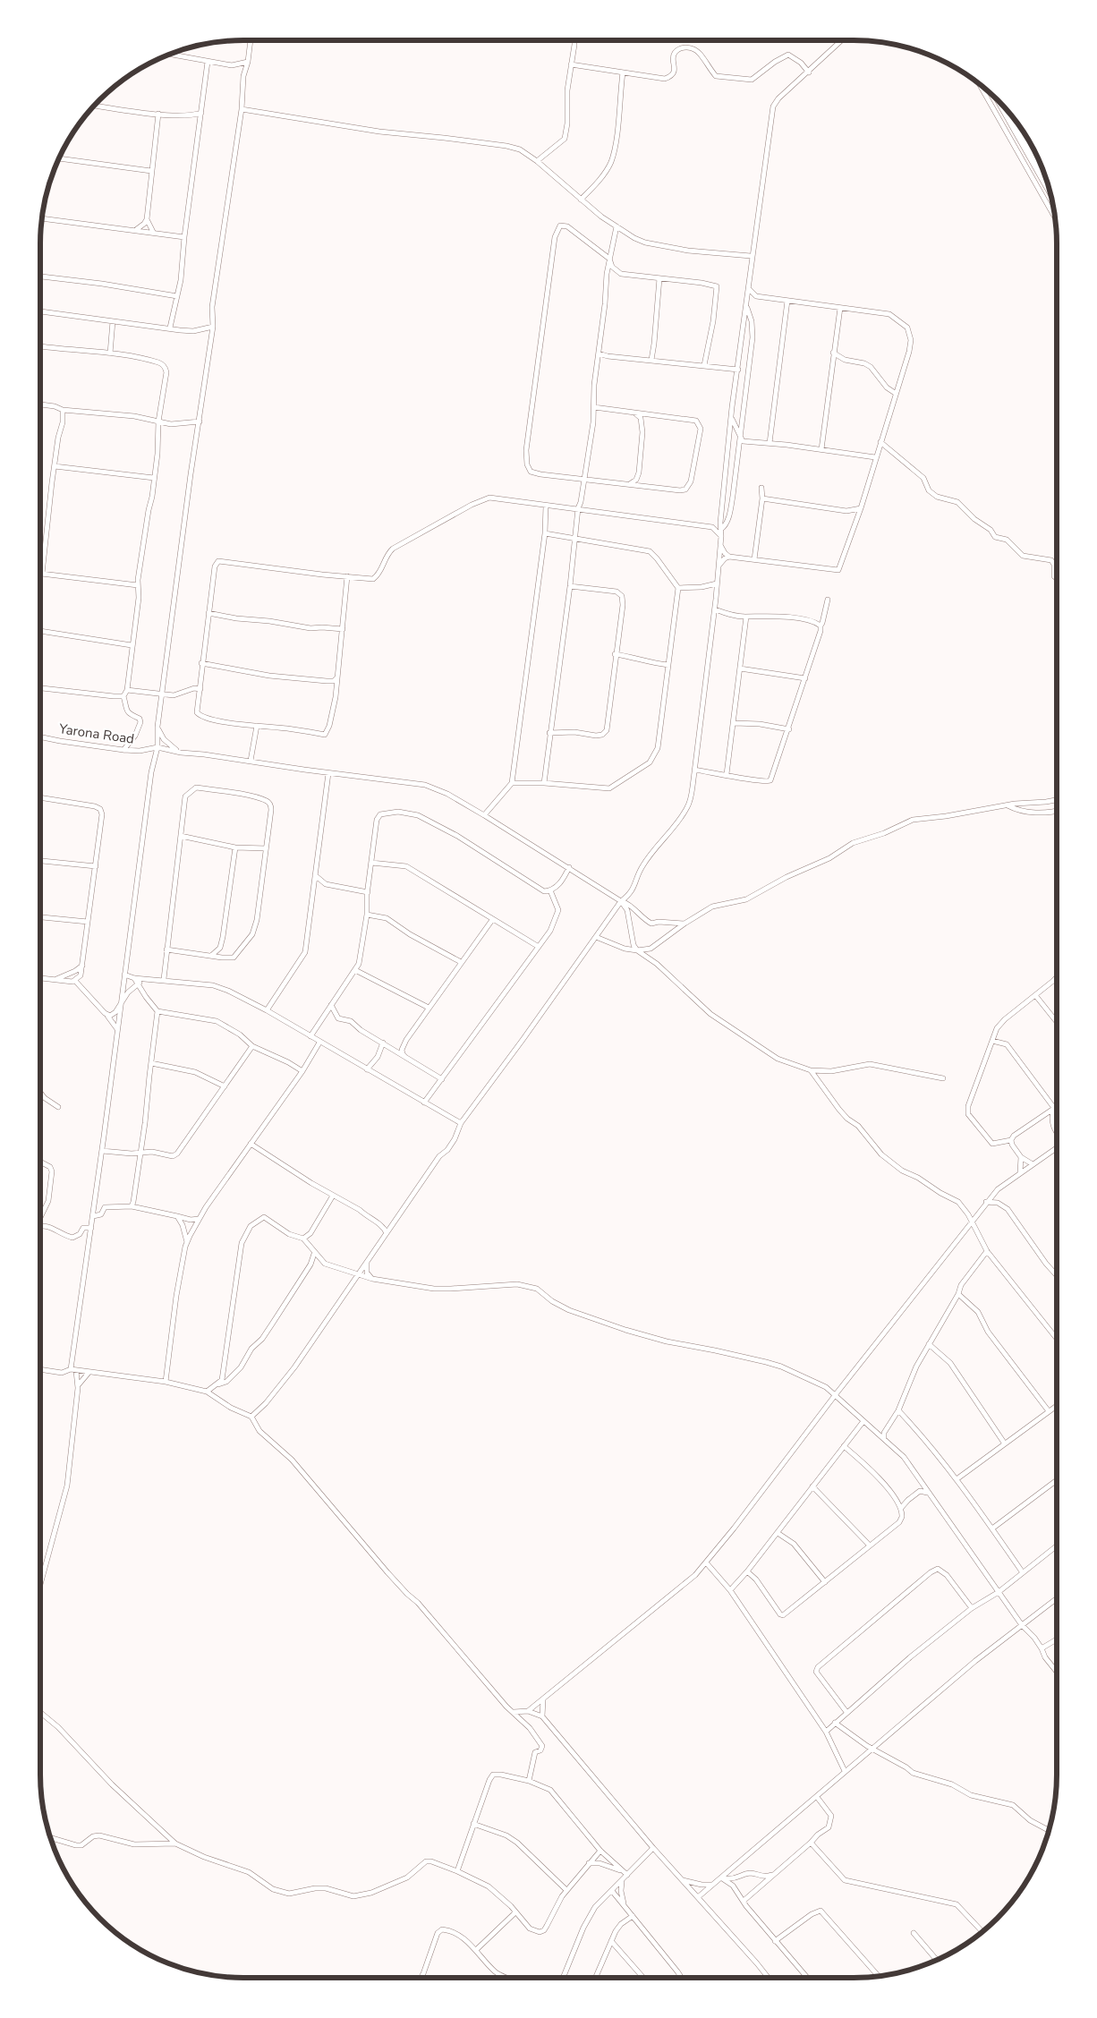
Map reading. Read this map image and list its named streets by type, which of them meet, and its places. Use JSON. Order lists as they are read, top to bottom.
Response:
{
  "streets": {
    "street": ["Yarona Road"]
  }
}
